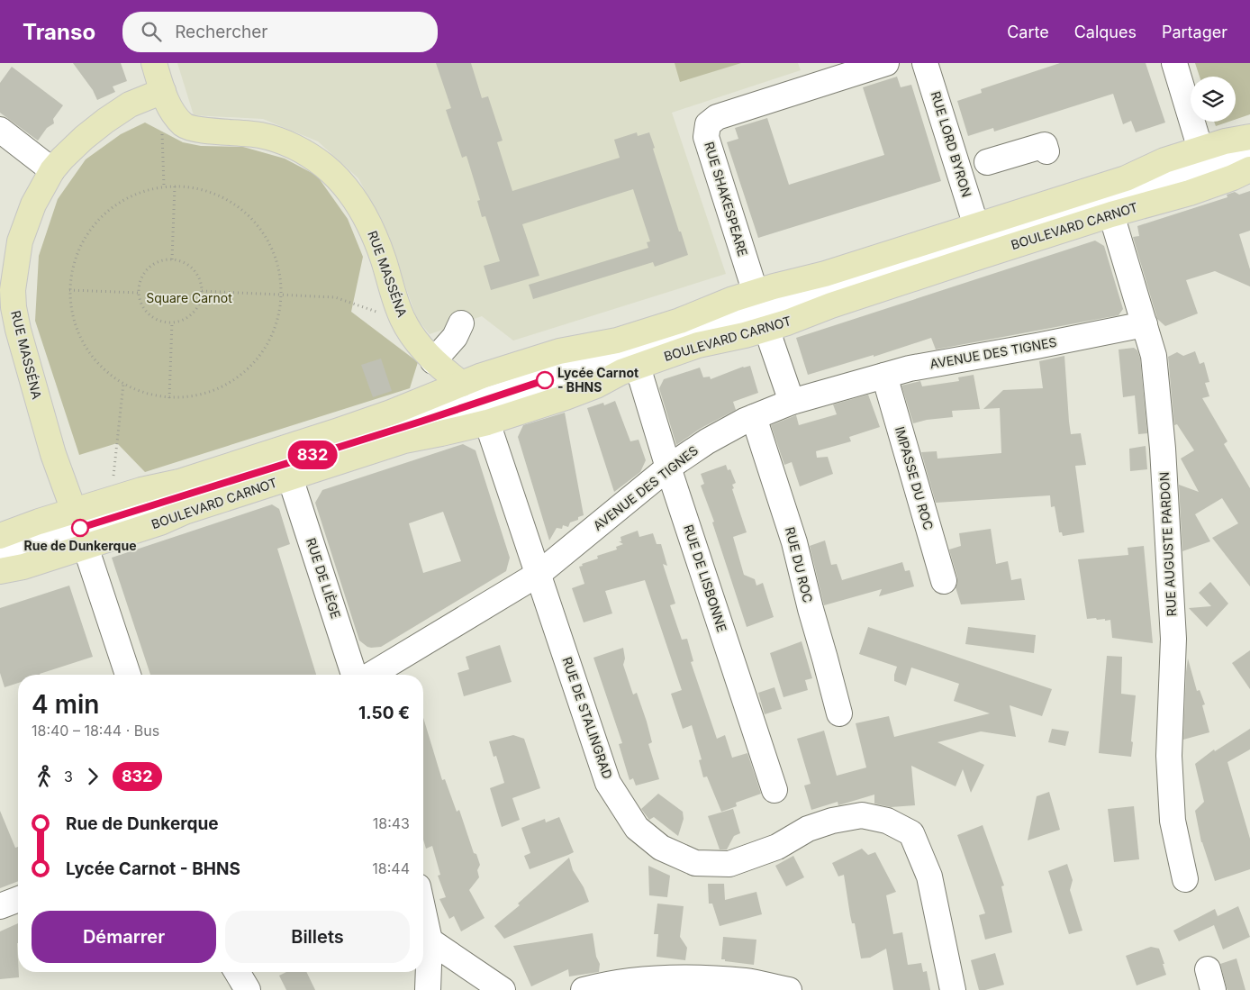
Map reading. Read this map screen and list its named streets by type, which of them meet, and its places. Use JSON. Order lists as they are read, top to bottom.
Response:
{
  "streets": {
    "main road": ["BOULEVARD CARNOT", "RUE MASSÉNA"],
    "street": [
      "RUE LORD BYRON",
      "RUE SHAKESPEARE",
      "AVENUE DES TIGNES",
      "IMPASSE DU ROC",
      "RUE AUGUSTE PARDON",
      "RUE DU ROC",
      "RUE DE LIÈGE",
      "RUE DE LISBONNE",
      "RUE DE STALINGRAD"
    ]
  },
  "crossings": [
    ["RUE LORD BYRON", "BOULEVARD CARNOT"],
    ["RUE SHAKESPEARE", "BOULEVARD CARNOT"],
    ["RUE SHAKESPEARE", "AVENUE DES TIGNES"],
    ["BOULEVARD CARNOT", "RUE MASSÉNA"],
    ["BOULEVARD CARNOT", "RUE AUGUSTE PARDON"],
    ["BOULEVARD CARNOT", "RUE DE LIÈGE"],
    ["BOULEVARD CARNOT", "RUE DE LISBONNE"],
    ["BOULEVARD CARNOT", "RUE DE STALINGRAD"],
    ["AVENUE DES TIGNES", "IMPASSE DU ROC"],
    ["AVENUE DES TIGNES", "RUE AUGUSTE PARDON"],
    ["AVENUE DES TIGNES", "RUE DU ROC"],
    ["AVENUE DES TIGNES", "RUE DE LISBONNE"],
    ["AVENUE DES TIGNES", "RUE DE STALINGRAD"]
  ],
  "parks": ["Square Carnot"],
  "places": ["Lycée Carnot - BHNS", "Rue de Dunkerque"],
  "lines": ["bus line 832"],
  "page": {
    "header": "Transo",
    "search": "Rechercher",
    "nav": ["Carte", "Calques", "Partager"],
    "on_map": "832",
    "heading": ["4 min", "18:40 – 18:44 · Bus", "1.50 €"],
    "legs": ["3", "832"],
    "list": [
      {
        "name": "Rue de Dunkerque",
        "value": "18:43"
      },
      {
        "name": "Lycée Carnot - BHNS",
        "value": "18:44"
      }
    ],
    "buttons": ["Démarrer", "Billets"]
  }
}
